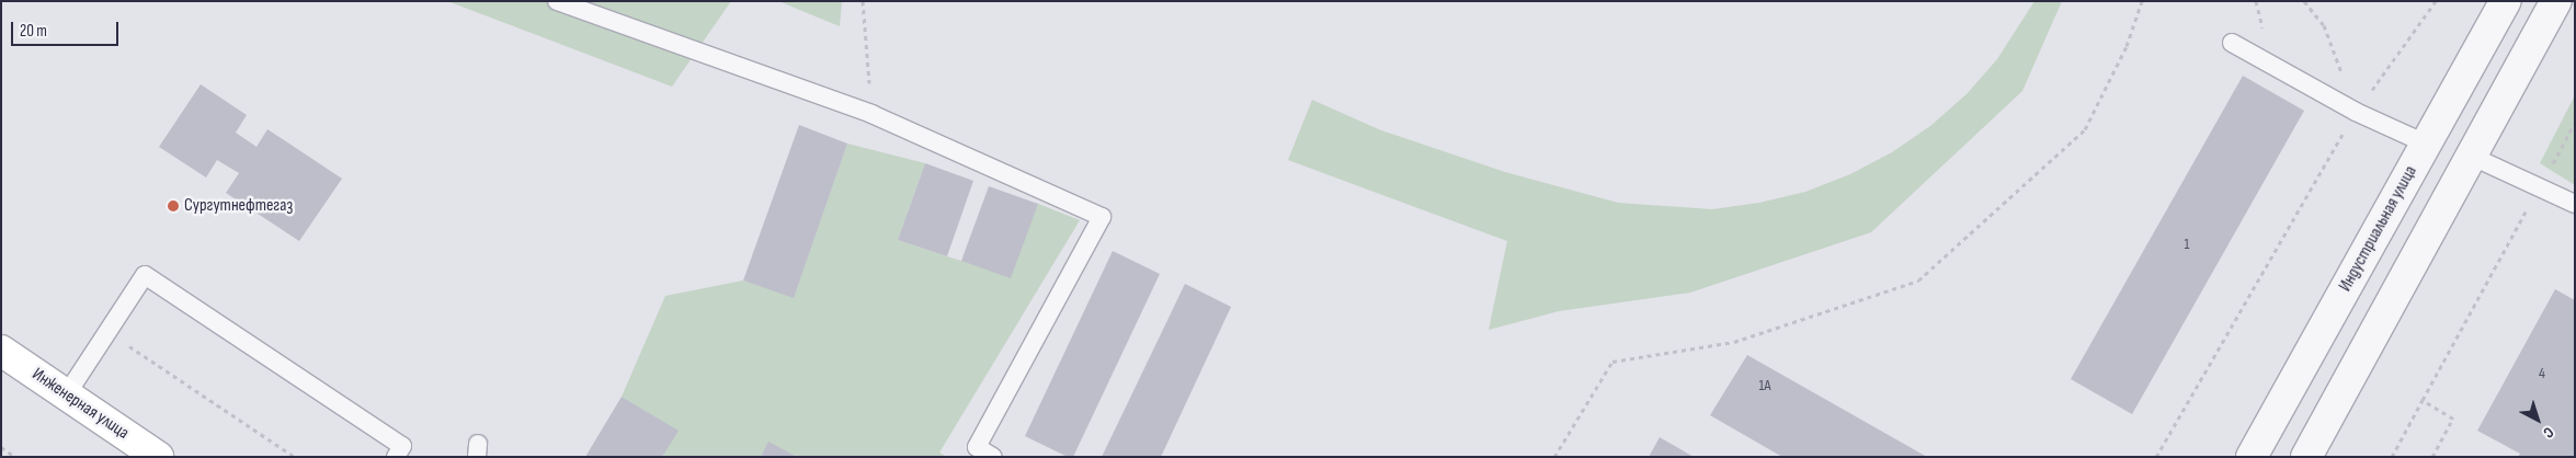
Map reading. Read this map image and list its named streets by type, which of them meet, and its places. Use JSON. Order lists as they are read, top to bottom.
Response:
{
  "streets": {
    "main road": ["Инженерная улица"],
    "street": ["Индустриальная улица"]
  },
  "places": ["Сургутнефтегаз"],
  "house_numbers": ["1", "4", "1А"],
  "scale_bar": "20 m",
  "north": "bottom right"
}
